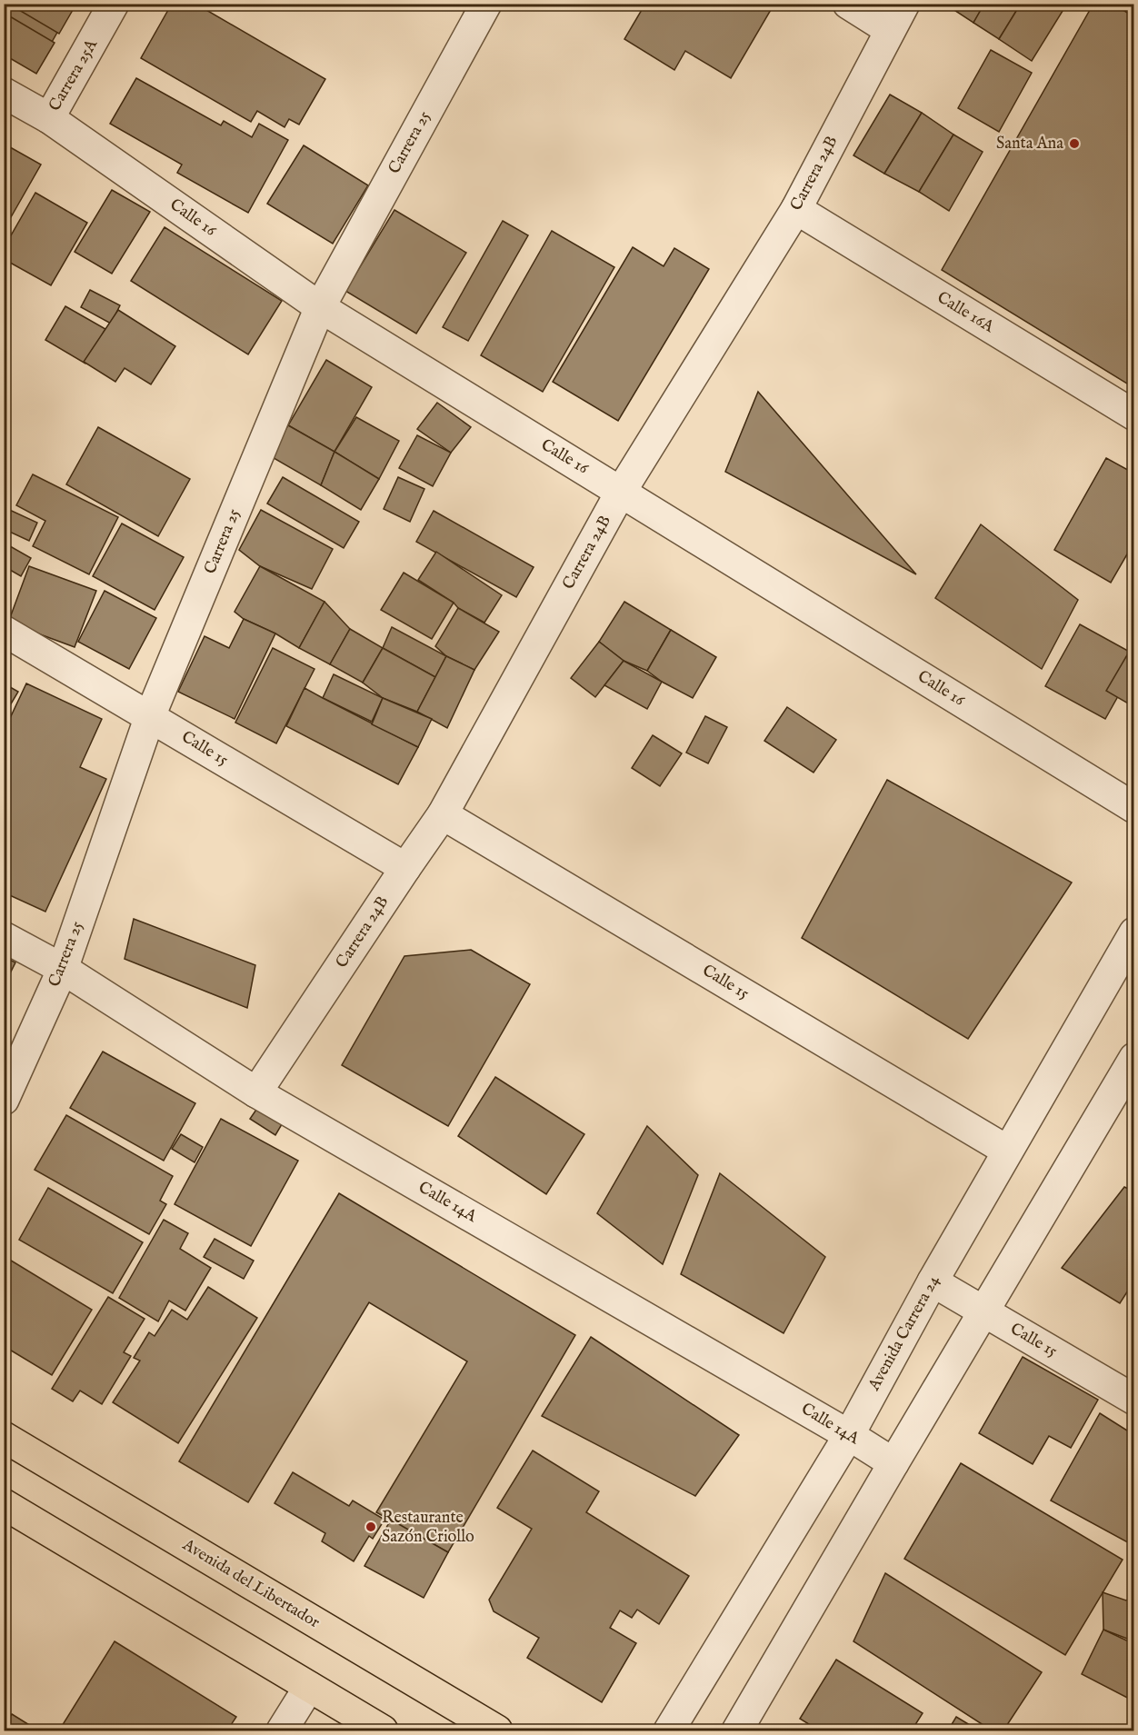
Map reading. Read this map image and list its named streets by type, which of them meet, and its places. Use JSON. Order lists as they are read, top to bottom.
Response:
{
  "streets": {
    "main road": ["Avenida del Libertador"],
    "street": [
      "Carrera 25A",
      "Carrera 25",
      "Carrera 24B",
      "Calle 16",
      "Calle 16A",
      "Calle 15",
      "Calle 14A",
      "Avenida Carrera 24"
    ]
  },
  "crossings": [
    ["Carrera 25A", "Calle 16"],
    ["Carrera 25", "Calle 16"],
    ["Carrera 25", "Calle 15"],
    ["Carrera 25", "Calle 14A"],
    ["Carrera 24B", "Calle 16"],
    ["Carrera 24B", "Calle 16A"],
    ["Carrera 24B", "Calle 15"],
    ["Carrera 24B", "Calle 14A"],
    ["Calle 15", "Avenida Carrera 24"],
    ["Calle 14A", "Avenida Carrera 24"]
  ],
  "places": ["Santa Ana", "Restaurante Sazón Criollo"]
}
